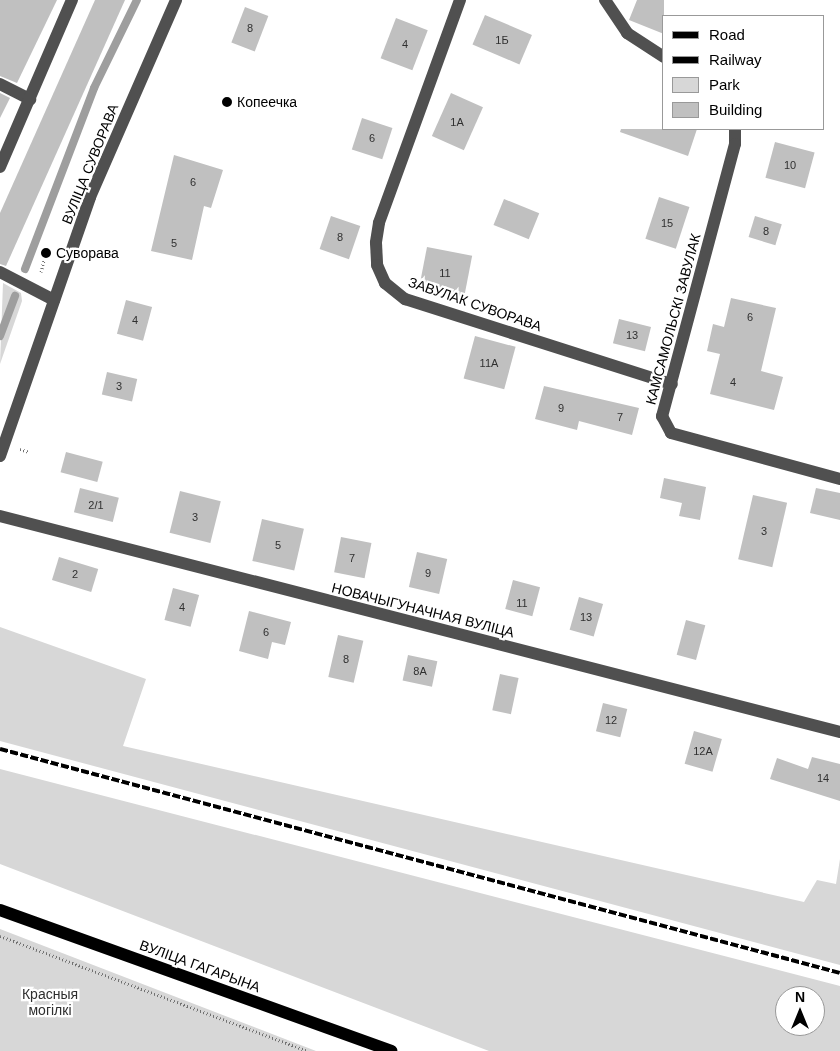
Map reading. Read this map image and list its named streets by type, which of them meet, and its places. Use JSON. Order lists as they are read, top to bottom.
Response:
{
  "streets": {
    "main road": ["ВУЛІЦА ГАГАРЫНА"],
    "street": [
      "ВУЛІЦА СУВОРАВА",
      "ЗАВУЛАК СУВОРАВА",
      "КАМСАМОЛЬСКІ ЗАВУЛАК",
      "НОВАЧЫГУНАЧНАЯ ВУЛІЦА"
    ]
  },
  "crossings": [
    ["ЗАВУЛАК СУВОРАВА", "КАМСАМОЛЬСКІ ЗАВУЛАК"]
  ],
  "parks": ["Красныя могілкі"],
  "places": ["Копеечка", "Суворава"],
  "house_numbers": [
    "8",
    "1Б",
    "4",
    "1А",
    "6",
    "10",
    "6",
    "15",
    "8",
    "8",
    "5",
    "11",
    "6",
    "4",
    "13",
    "11А",
    "4",
    "3",
    "9",
    "7",
    "2/1",
    "3",
    "3",
    "5",
    "7",
    "9",
    "2",
    "11",
    "4",
    "13",
    "6",
    "8",
    "8А",
    "12",
    "12А",
    "14"
  ],
  "legend": [
    "Road",
    "Railway",
    "Park",
    "Building"
  ],
  "north": "top"
}
